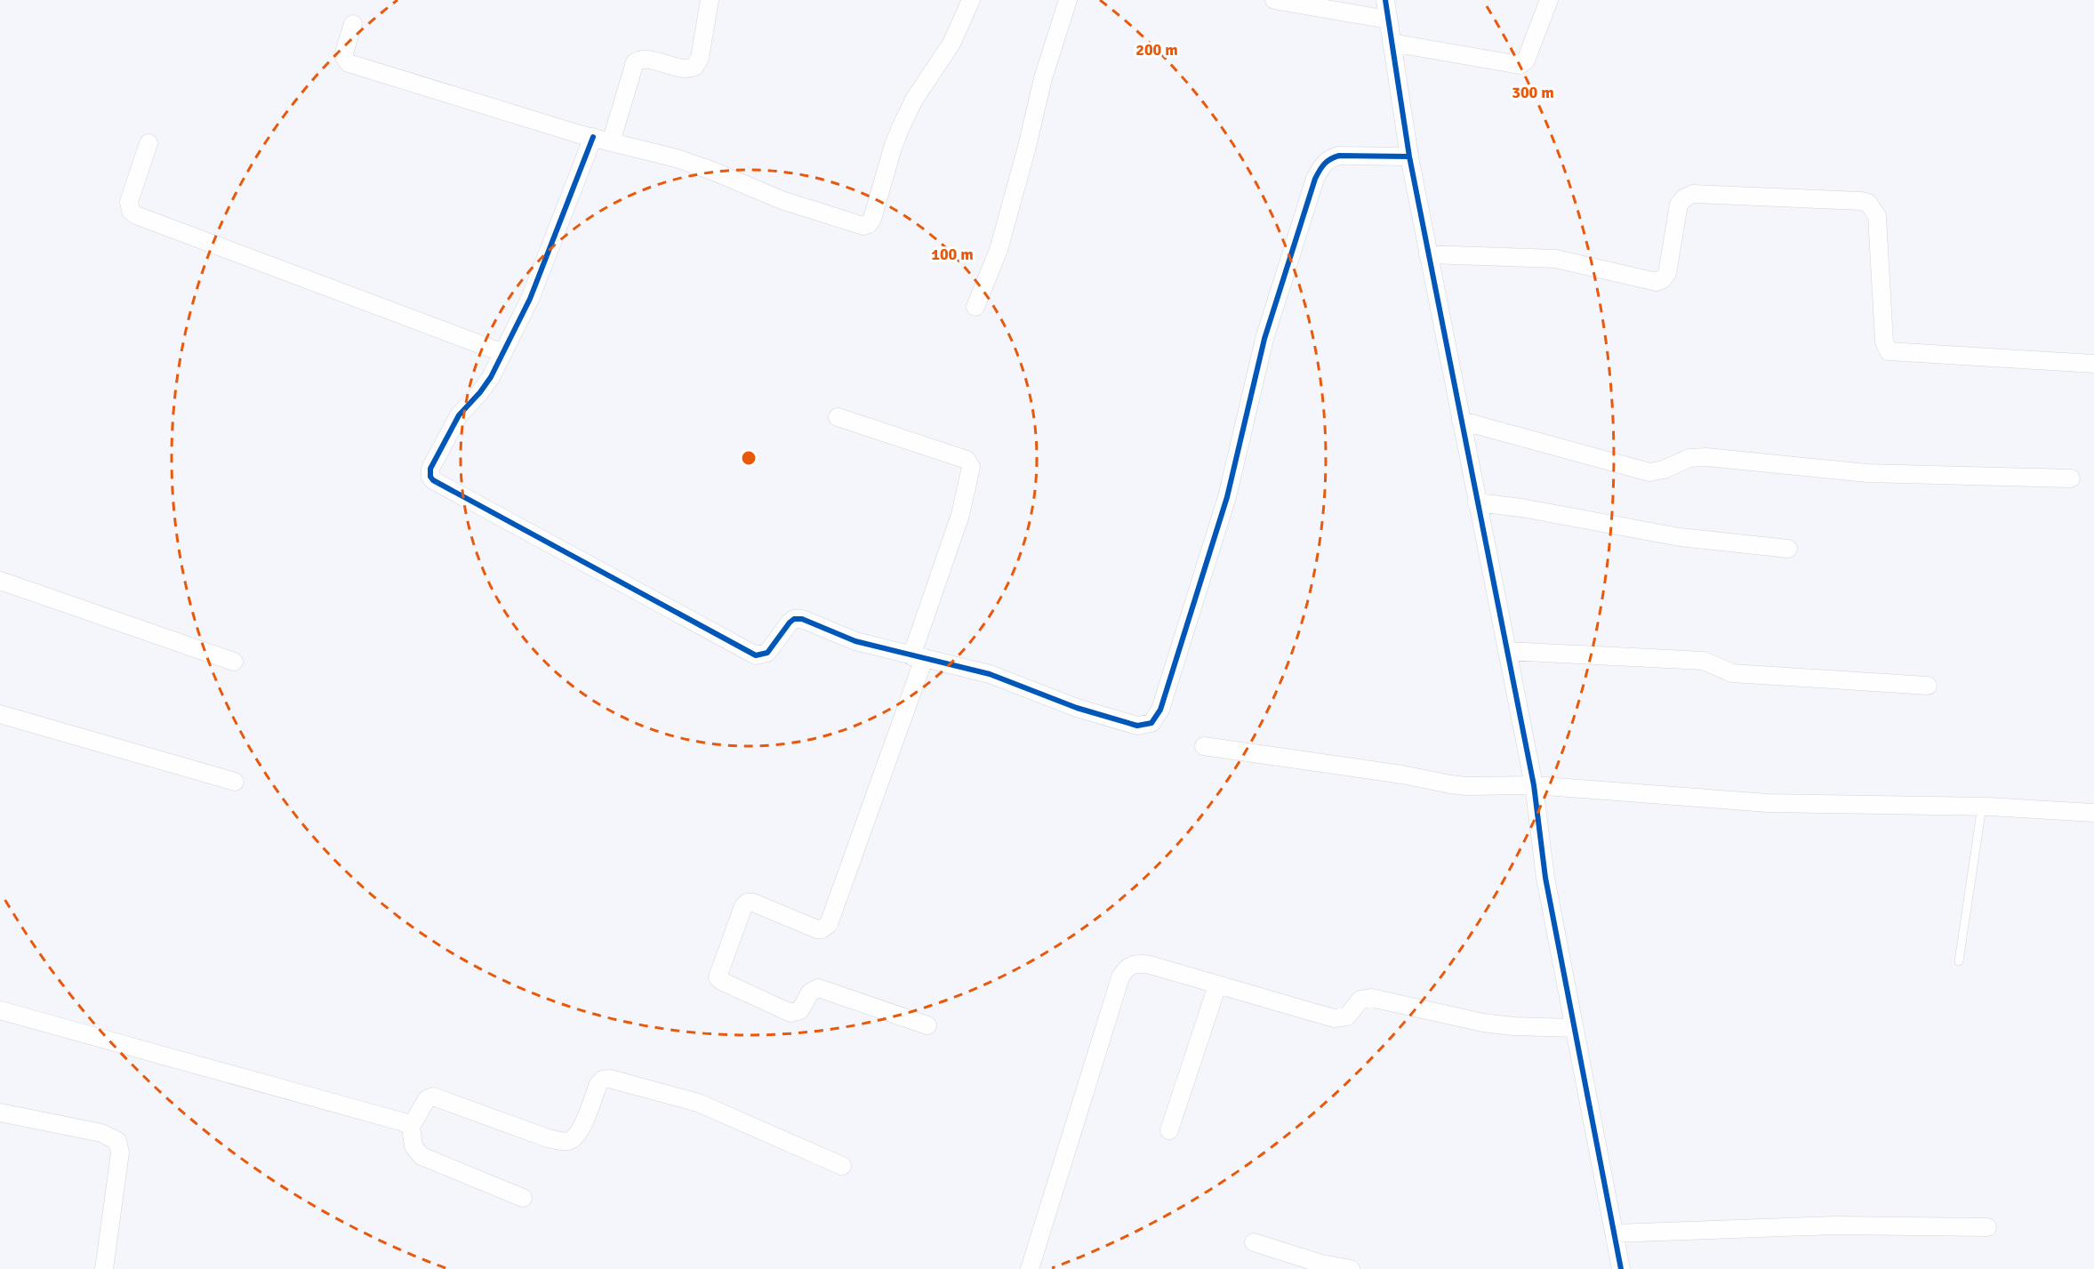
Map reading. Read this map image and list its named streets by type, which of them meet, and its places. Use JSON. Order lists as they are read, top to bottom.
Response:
{
  "rings": ["200 m", "300 m", "100 m"]
}
